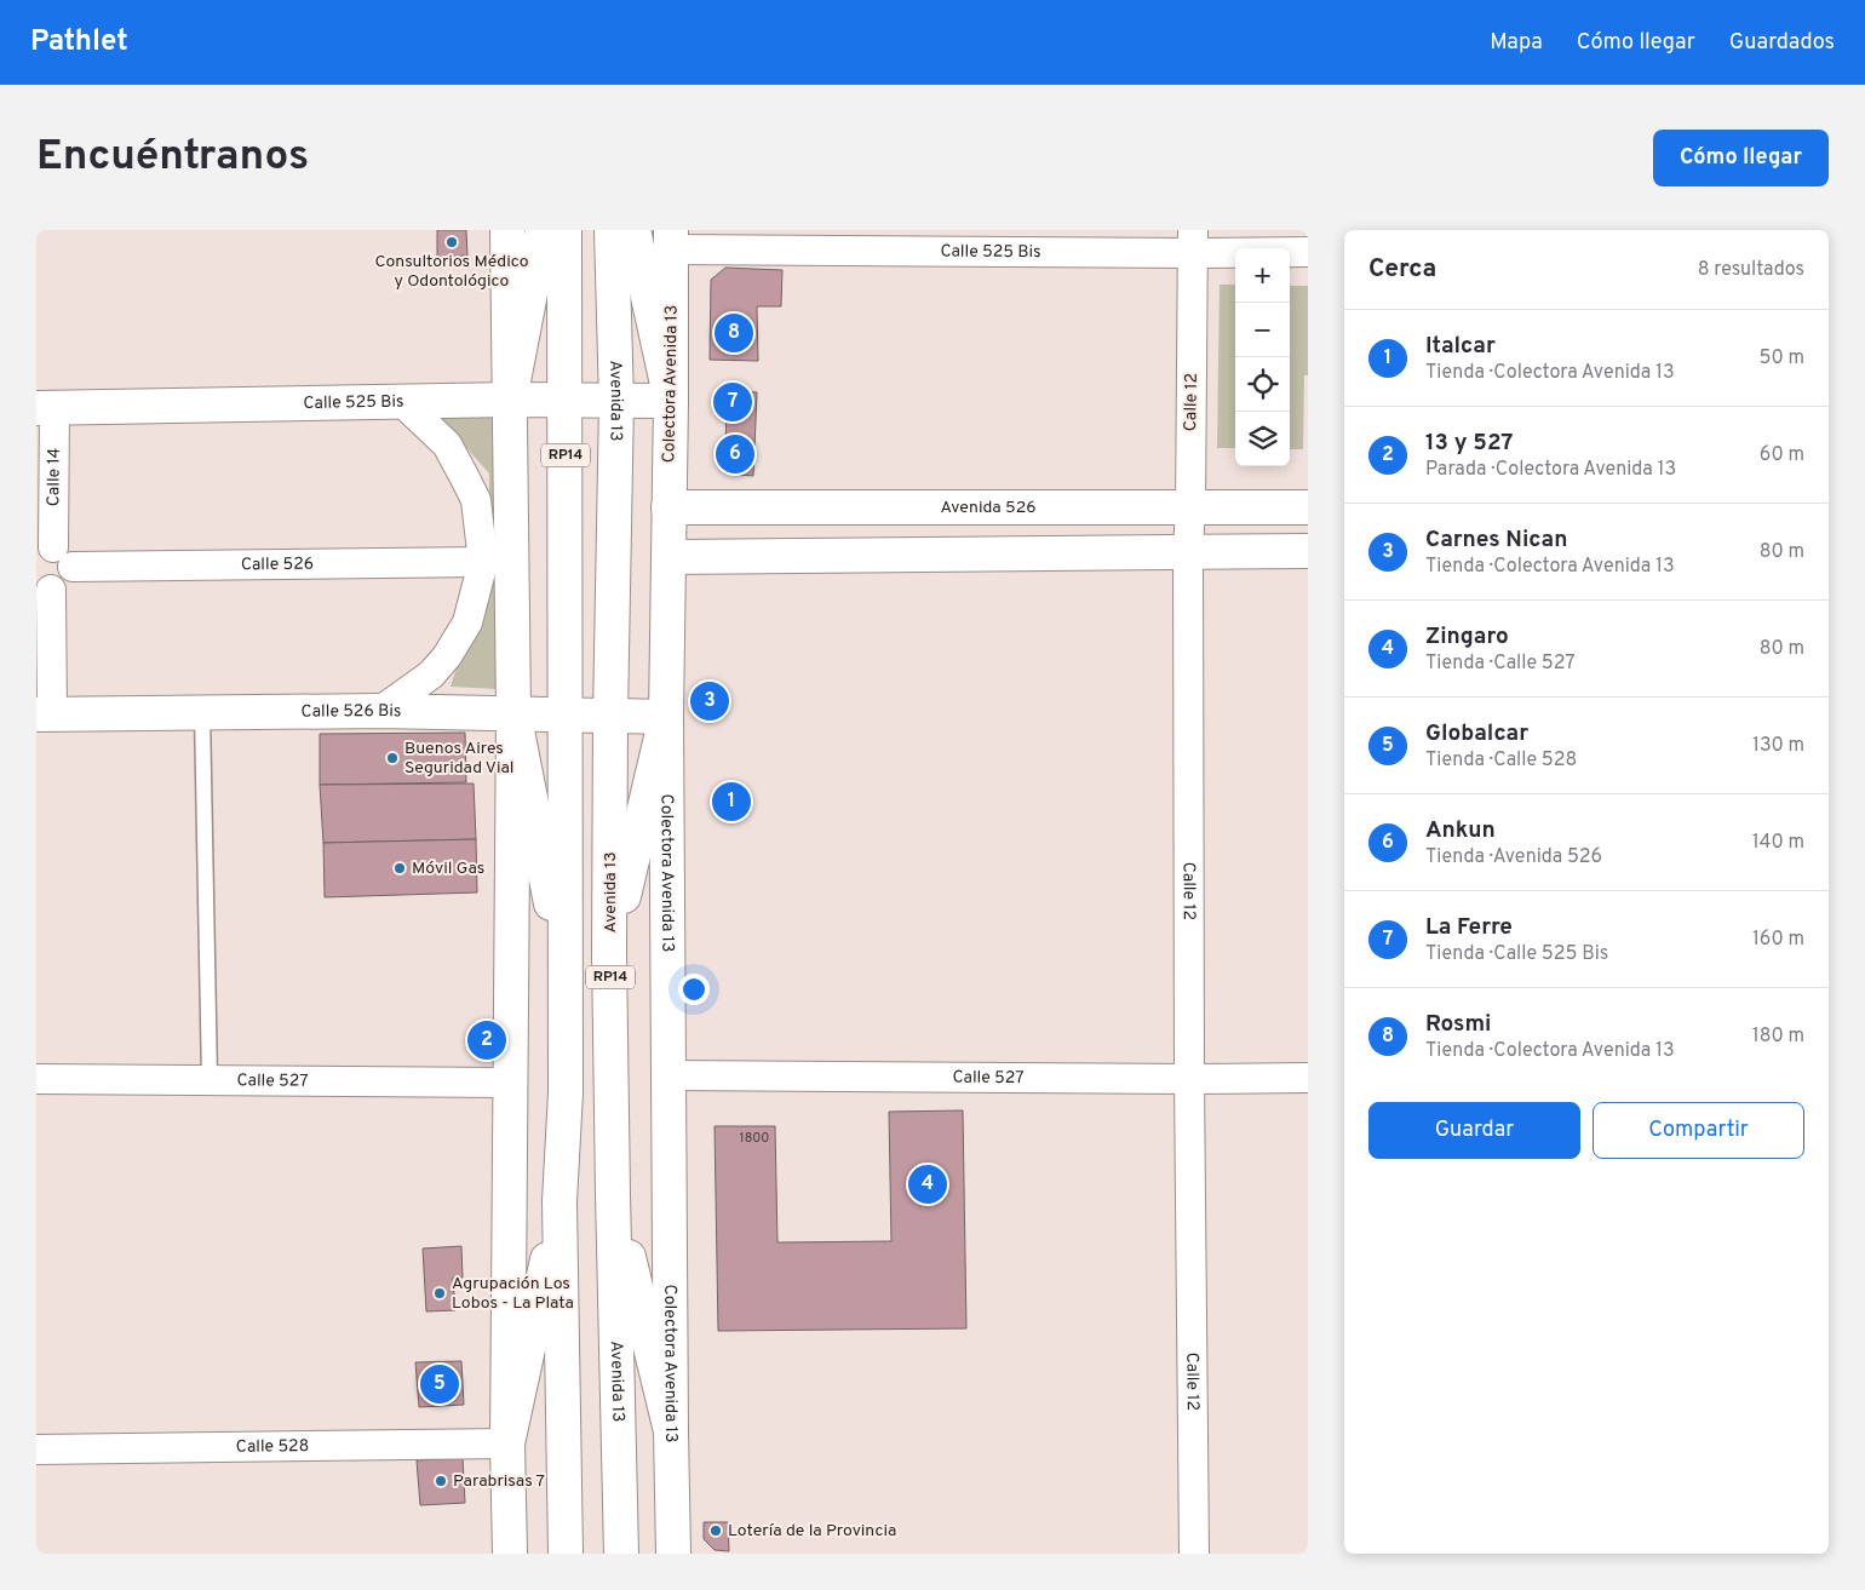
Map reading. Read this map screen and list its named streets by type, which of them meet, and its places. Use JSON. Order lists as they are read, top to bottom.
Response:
{
  "streets": {
    "main road": [
      "Calle 525 Bis",
      "Colectora Avenida 13",
      "Avenida 13",
      "RP14",
      "Avenida 526",
      "Calle 526 Bis"
    ],
    "street": [
      "Calle 12",
      "Calle 14",
      "Calle 526",
      "Calle 527",
      "Calle 528"
    ]
  },
  "crossings": [
    ["Calle 525 Bis", "Colectora Avenida 13"],
    ["Calle 525 Bis", "Avenida 13"],
    ["Calle 525 Bis", "Calle 12"],
    ["Calle 525 Bis", "RP14"],
    ["Calle 525 Bis", "Calle 14"],
    ["Colectora Avenida 13", "Avenida 526"],
    ["Colectora Avenida 13", "Calle 526 Bis"],
    ["Colectora Avenida 13", "Calle 527"],
    ["Avenida 13", "Calle 526 Bis"],
    ["Calle 12", "Avenida 526"],
    ["Calle 12", "Calle 527"],
    ["RP14", "Calle 526 Bis"],
    ["Calle 14", "Calle 526"]
  ],
  "places": [
    "Consultorios Médico y Odontológico",
    "Buenos Aires Seguridad Vial",
    "Móvil Gas",
    "Agrupación Los Lobos - La Plata",
    "Parabrisas 7",
    "Lotería de la Provincia"
  ],
  "house_numbers": ["1800"],
  "page": {
    "header": "Pathlet",
    "nav": ["Mapa", "Cómo llegar", "Guardados"],
    "buttons": [
      "Cómo llegar",
      ["Guardar", "Compartir"]
    ],
    "title": "Encuéntranos",
    "heading": ["Cerca", "8 resultados"],
    "map_buttons": ["+", "−"],
    "list": [
      {
        "mark": "1",
        "name": "Italcar",
        "note": "Tienda · Colectora Avenida 13",
        "value": "50 m"
      },
      {
        "mark": "2",
        "name": "13 y 527",
        "note": "Parada · Colectora Avenida 13",
        "value": "60 m"
      },
      {
        "mark": "3",
        "name": "Carnes Nican",
        "note": "Tienda · Colectora Avenida 13",
        "value": "80 m"
      },
      {
        "mark": "4",
        "name": "Zingaro",
        "note": "Tienda · Calle 527",
        "value": "80 m"
      },
      {
        "mark": "5",
        "name": "Globalcar",
        "note": "Tienda · Calle 528",
        "value": "130 m"
      },
      {
        "mark": "6",
        "name": "Ankun",
        "note": "Tienda · Avenida 526",
        "value": "140 m"
      },
      {
        "mark": "7",
        "name": "La Ferre",
        "note": "Tienda · Calle 525 Bis",
        "value": "160 m"
      },
      {
        "mark": "8",
        "name": "Rosmi",
        "note": "Tienda · Colectora Avenida 13",
        "value": "180 m"
      }
    ],
    "pins": [
      "8",
      "7",
      "6",
      "3",
      "1",
      "2",
      "4",
      "5"
    ]
  }
}
